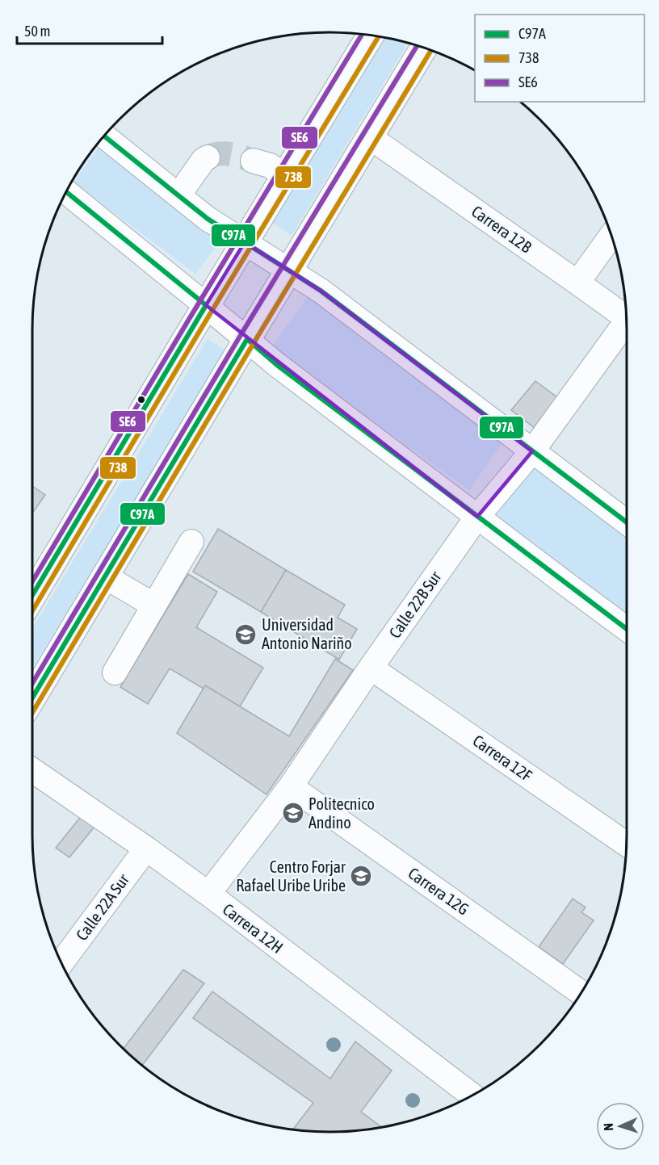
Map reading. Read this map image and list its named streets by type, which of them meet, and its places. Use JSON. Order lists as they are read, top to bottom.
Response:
{
  "streets": {
    "street": [
      "Carrera 12B",
      "Calle 22B Sur",
      "Carrera 12F",
      "Carrera 12G",
      "Calle 22A Sur",
      "Carrera 12H"
    ]
  },
  "crossings": [
    ["Calle 22B Sur", "Carrera 12F"],
    ["Calle 22B Sur", "Carrera 12G"],
    ["Calle 22B Sur", "Carrera 12H"],
    ["Calle 22A Sur", "Carrera 12H"]
  ],
  "places": {
    "school or university": ["Universidad Antonio Nariño", "Politecnico Andino", "Centro Forjar Rafael Uribe Uribe"]
  },
  "lines": ["transit line SE6", "transit line 738", "transit line C97A"],
  "legend": ["C97A", "738", "SE6"],
  "scale_bar": "50 m",
  "north": "left"
}
